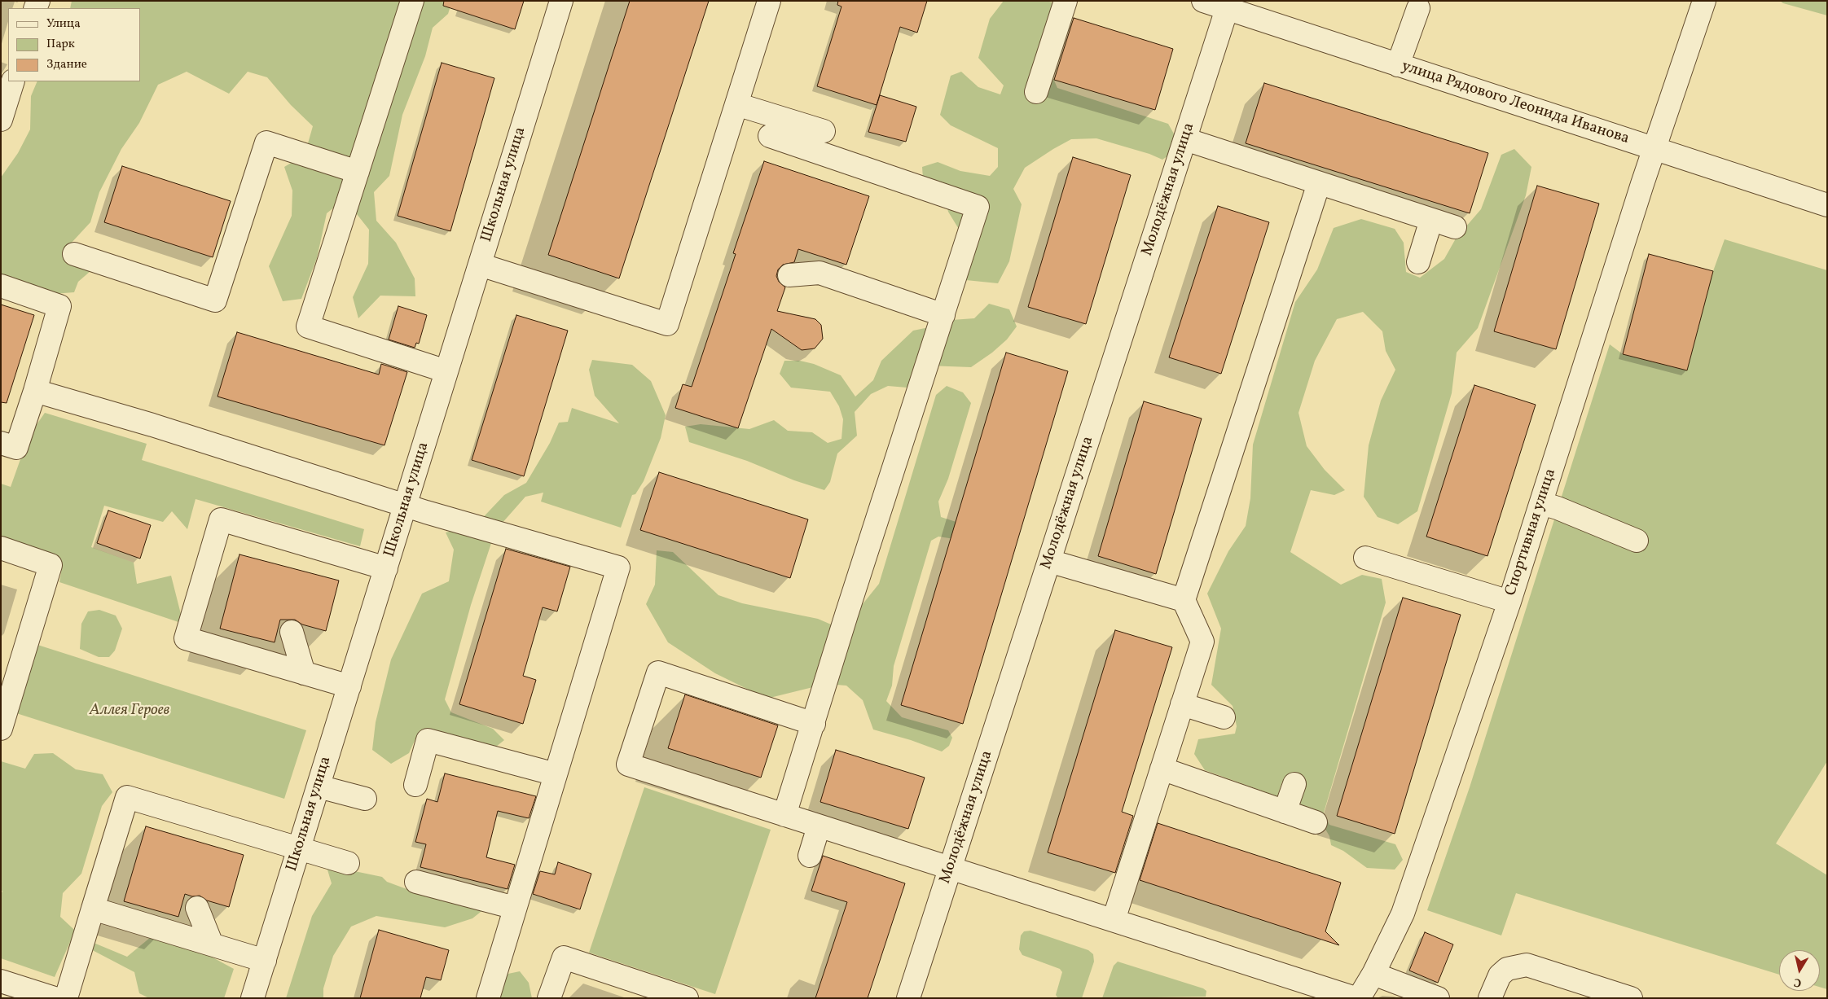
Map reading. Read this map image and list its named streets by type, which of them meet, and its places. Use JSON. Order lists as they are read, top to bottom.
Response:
{
  "streets": {
    "street": [
      "улица Рядового Леонида Иванова",
      "Школьная улица",
      "Молодёжная улица",
      "Спортивная улица"
    ]
  },
  "crossings": [
    ["улица Рядового Леонида Иванова", "Молодёжная улица"],
    ["улица Рядового Леонида Иванова", "Спортивная улица"]
  ],
  "parks": ["Аллея Героев"],
  "legend": ["Улица", "Парк", "Здание"],
  "north": "bottom"
}
